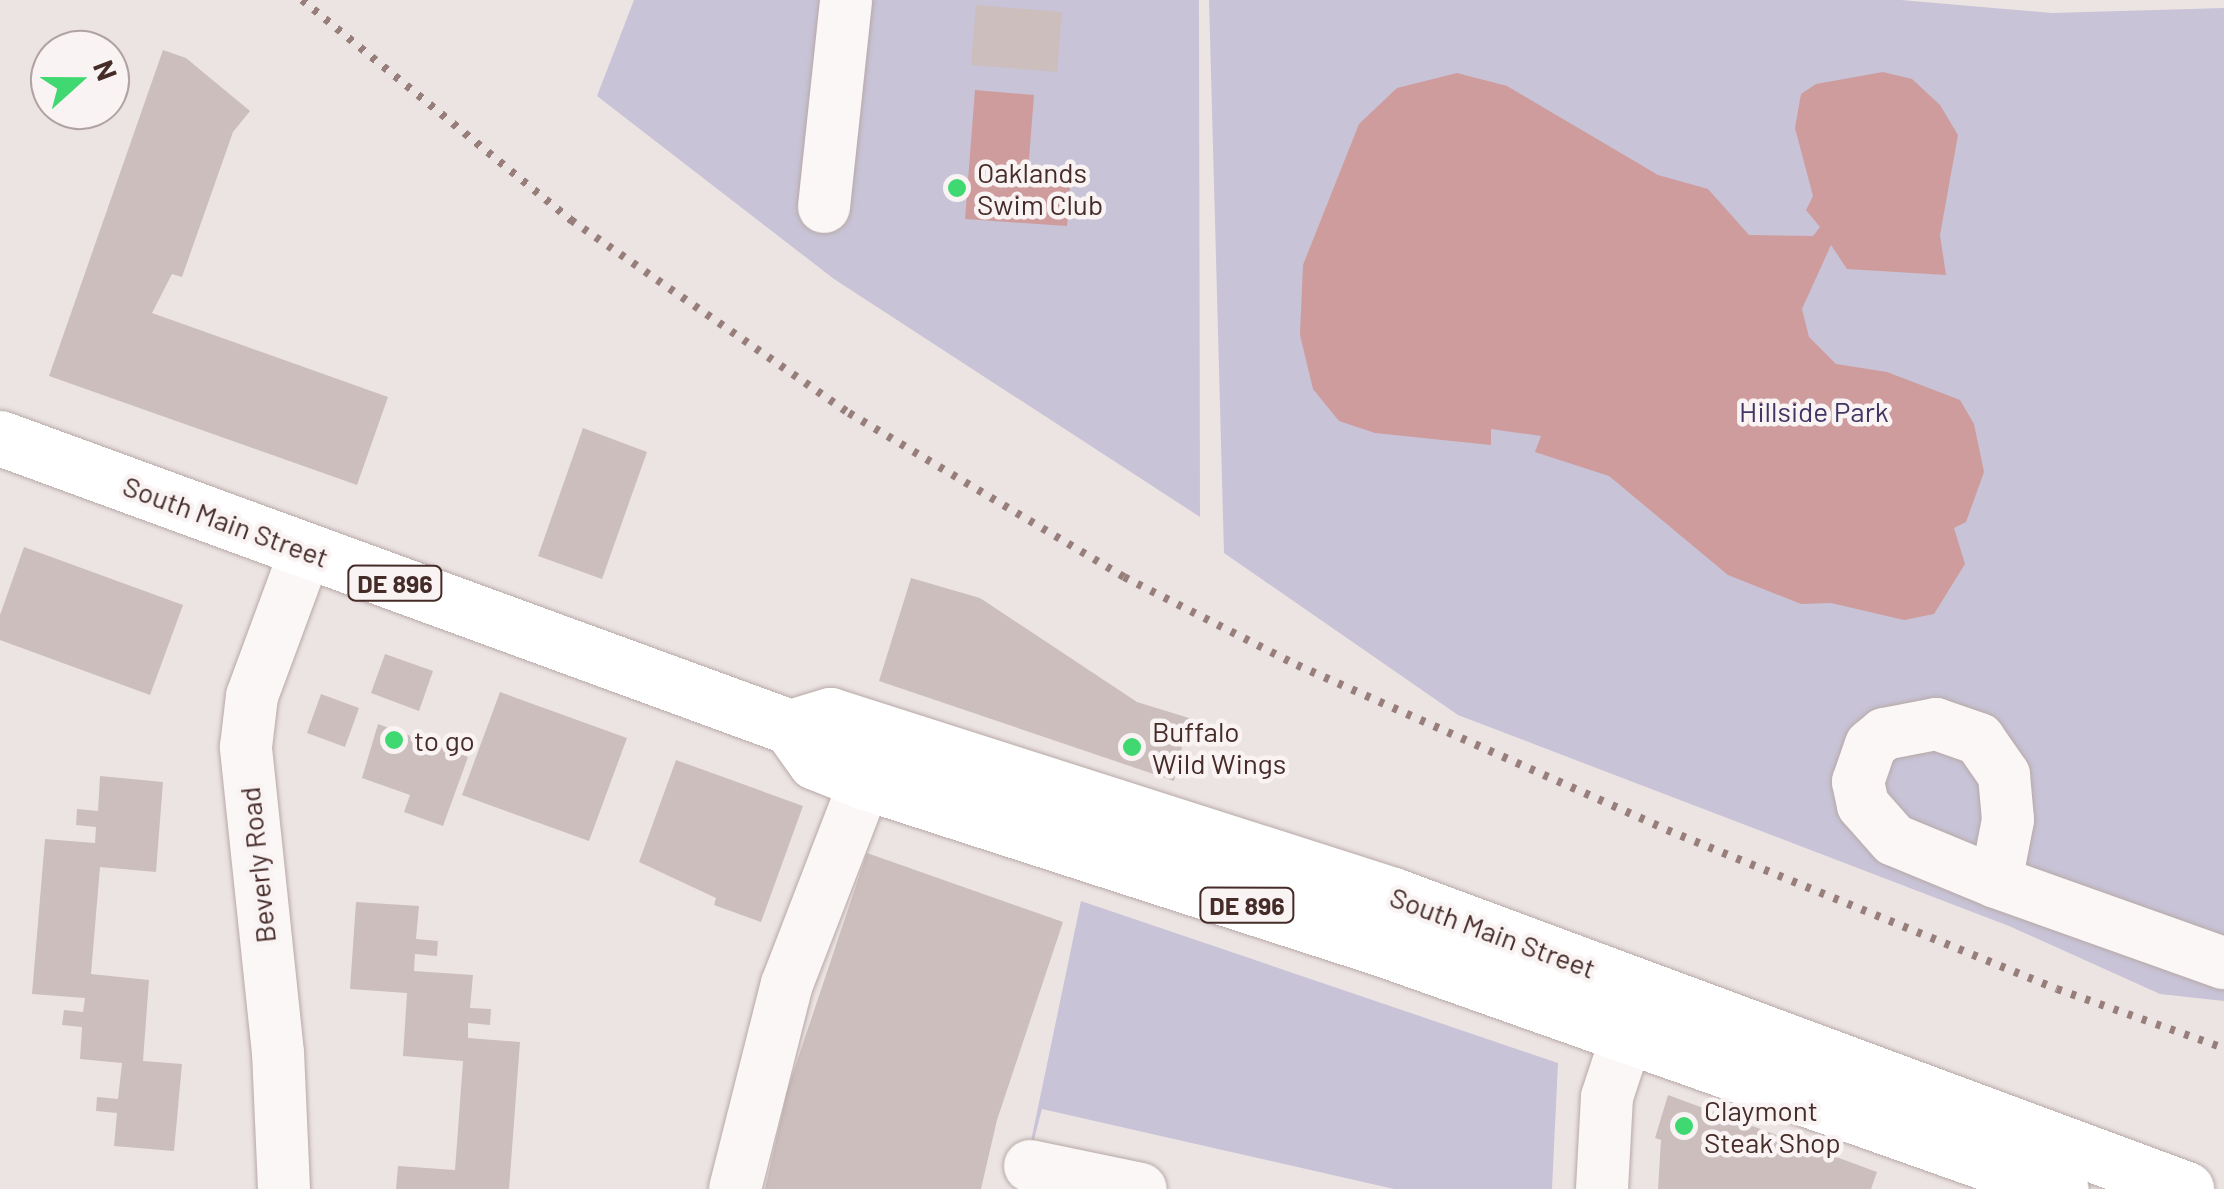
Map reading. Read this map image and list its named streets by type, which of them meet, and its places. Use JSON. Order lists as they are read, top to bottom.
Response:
{
  "streets": {
    "main road": ["South Main Street", "DE 896"],
    "street": ["Beverly Road"]
  },
  "crossings": [
    ["South Main Street", "Beverly Road"]
  ],
  "parks": ["Hillside Park"],
  "places": [
    "Oaklands Swim Club",
    "to go",
    "Buffalo Wild Wings",
    "Claymont Steak Shop"
  ],
  "north": "right"
}
